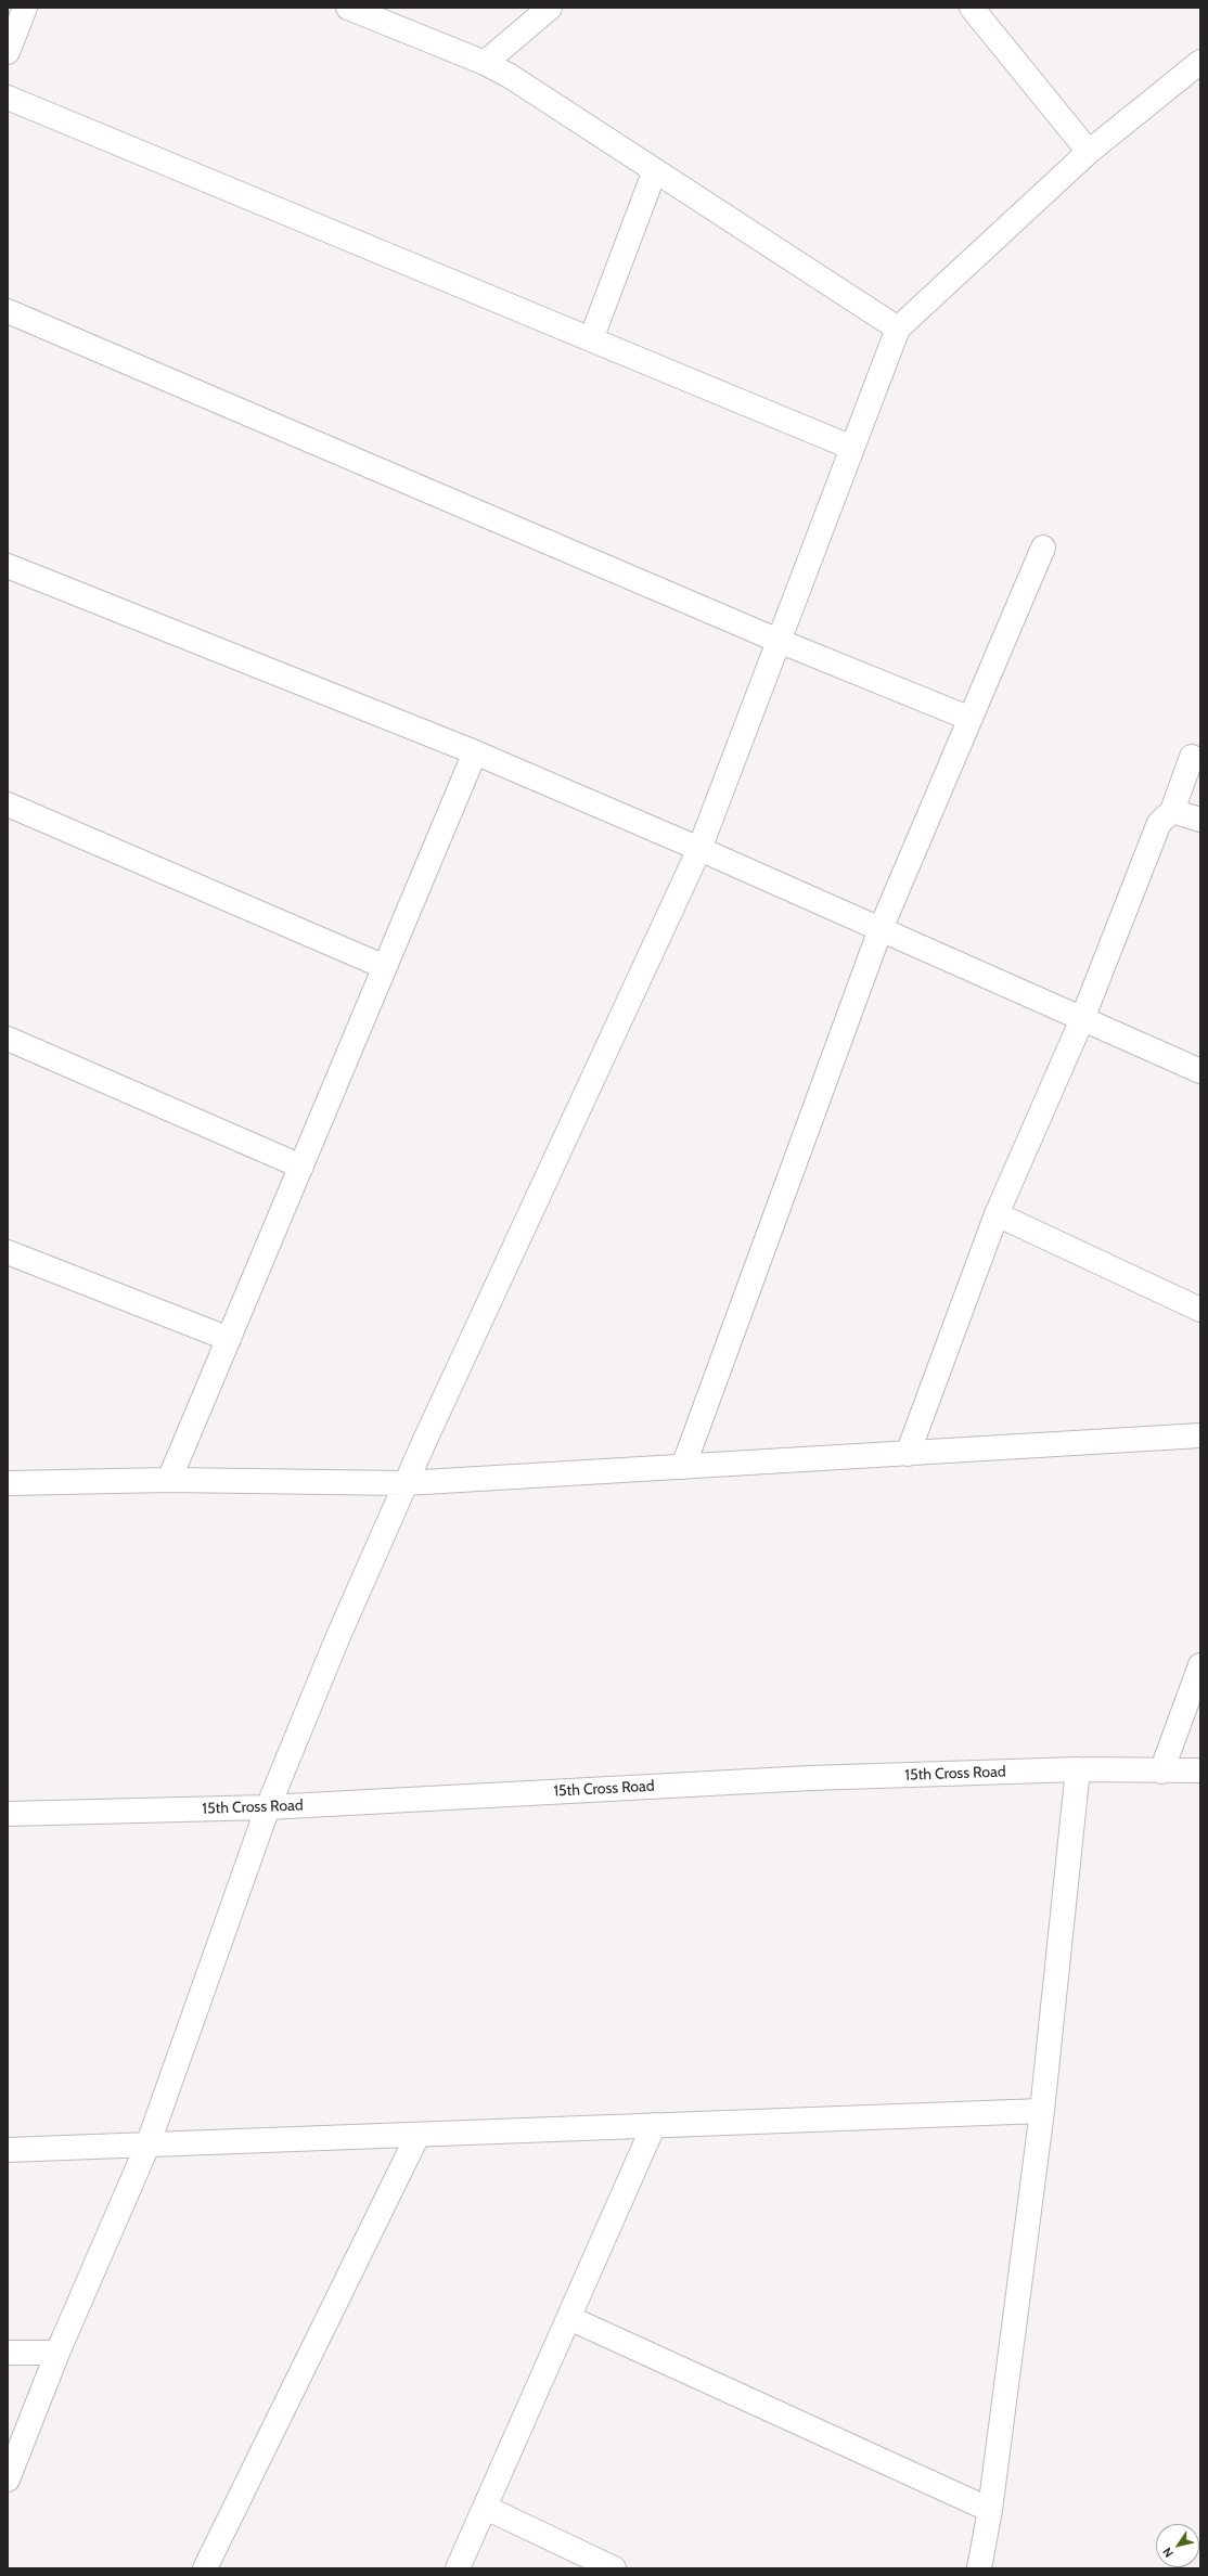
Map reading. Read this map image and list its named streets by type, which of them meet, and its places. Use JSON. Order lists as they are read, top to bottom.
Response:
{
  "streets": {
    "street": ["15th Cross Road"]
  },
  "north": "bottom left"
}
